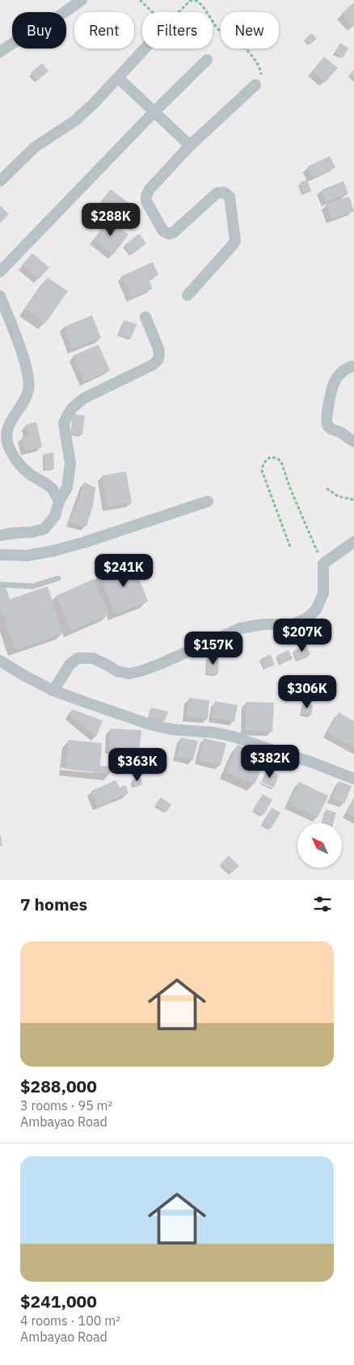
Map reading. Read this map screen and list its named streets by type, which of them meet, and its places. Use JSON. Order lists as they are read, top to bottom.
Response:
{
  "north": "top left",
  "page": {
    "chip": [
      "Buy",
      "Rent",
      "Filters",
      "New"
    ],
    "price": [
      "$288K",
      "$241K",
      "$207K",
      "$157K",
      "$306K",
      "$382K",
      "$363K"
    ],
    "heading": "7 homes",
    "list": [
      {
        "name": "$288,000",
        "note": "3 rooms · 95 m² · Ambayao Road"
      },
      {
        "name": "$241,000",
        "note": "4 rooms · 100 m² · Ambayao Road"
      }
    ]
  }
}
